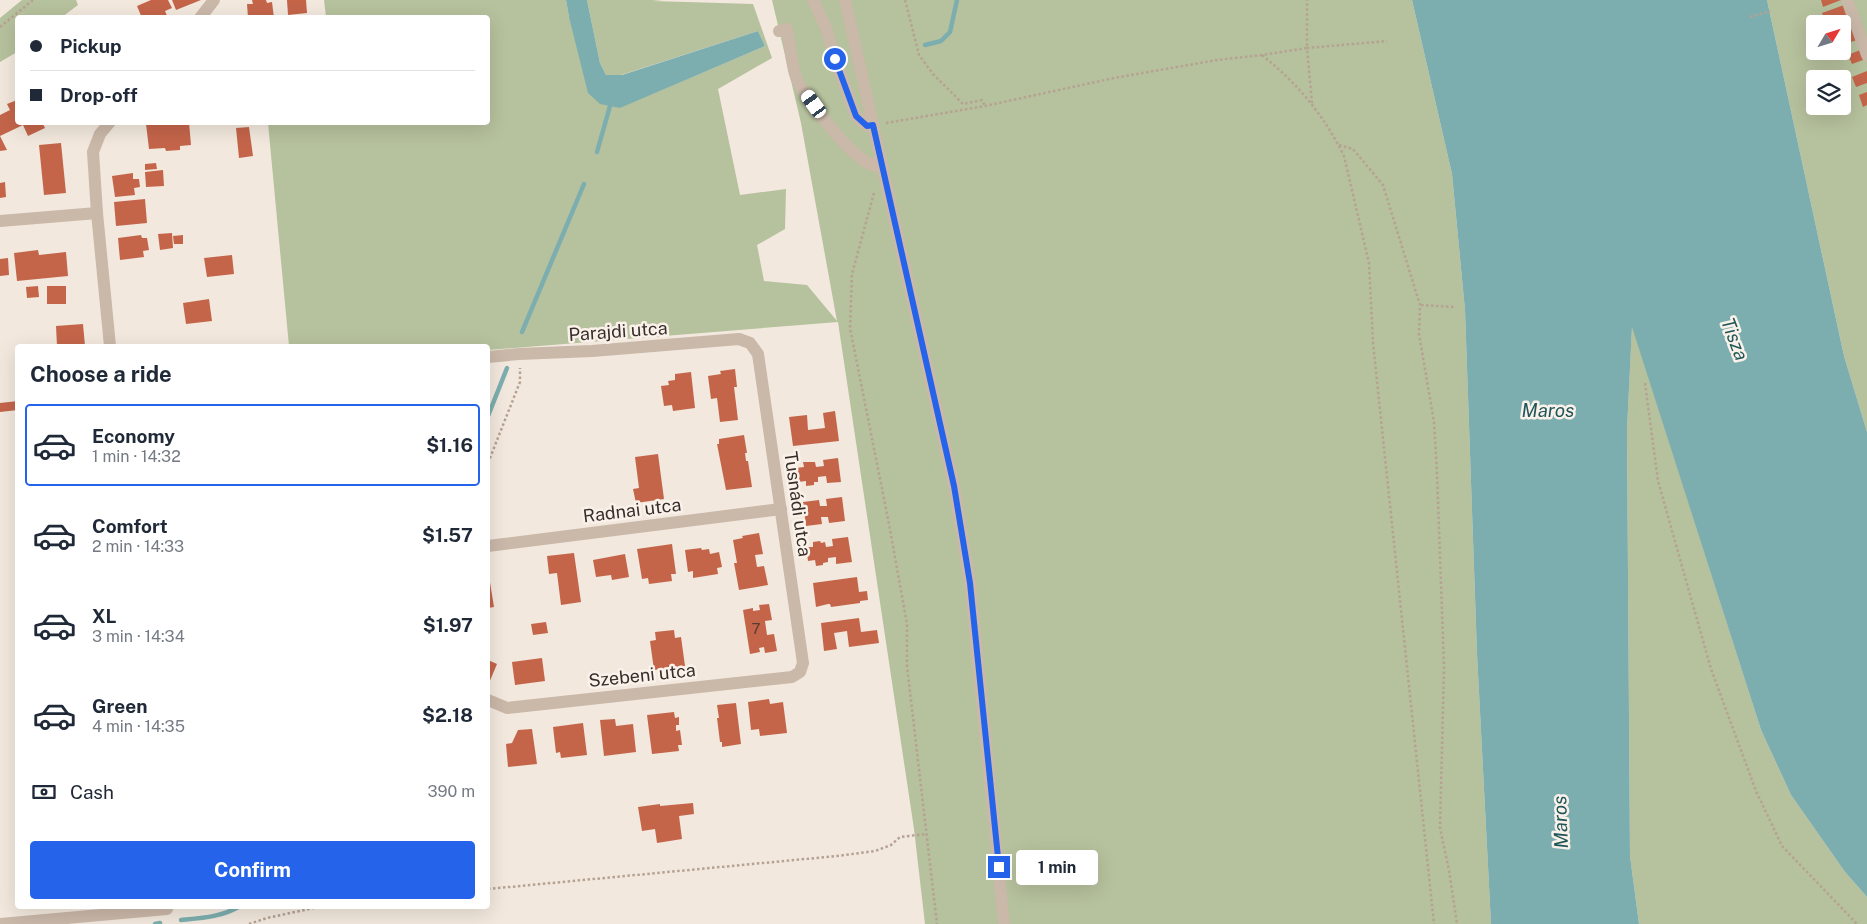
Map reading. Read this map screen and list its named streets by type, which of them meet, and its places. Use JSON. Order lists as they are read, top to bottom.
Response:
{
  "streets": {
    "street": [
      "Parajdi utca",
      "Tusnádi utca",
      "Radnai utca",
      "Szebeni utca"
    ]
  },
  "crossings": [
    ["Parajdi utca", "Tusnádi utca"],
    ["Tusnádi utca", "Radnai utca"],
    ["Tusnádi utca", "Szebeni utca"]
  ],
  "water": ["Tisza", "Maros"],
  "house_numbers": ["7"],
  "north": "top right",
  "page": {
    "banner": ["Pickup", "Drop-off"],
    "heading": "Choose a ride",
    "list": [
      {
        "name": "Economy",
        "note": "1 min · 14:32",
        "value": "$1.16"
      },
      {
        "name": "Comfort",
        "note": "2 min · 14:33",
        "value": "$1.57"
      },
      {
        "name": "XL",
        "note": "3 min · 14:34",
        "value": "$1.97"
      },
      {
        "name": "Green",
        "note": "4 min · 14:35",
        "value": "$2.18"
      }
    ],
    "pay": ["Cash", "390 m"],
    "buttons": "Confirm",
    "bubble": "1 min"
  }
}
